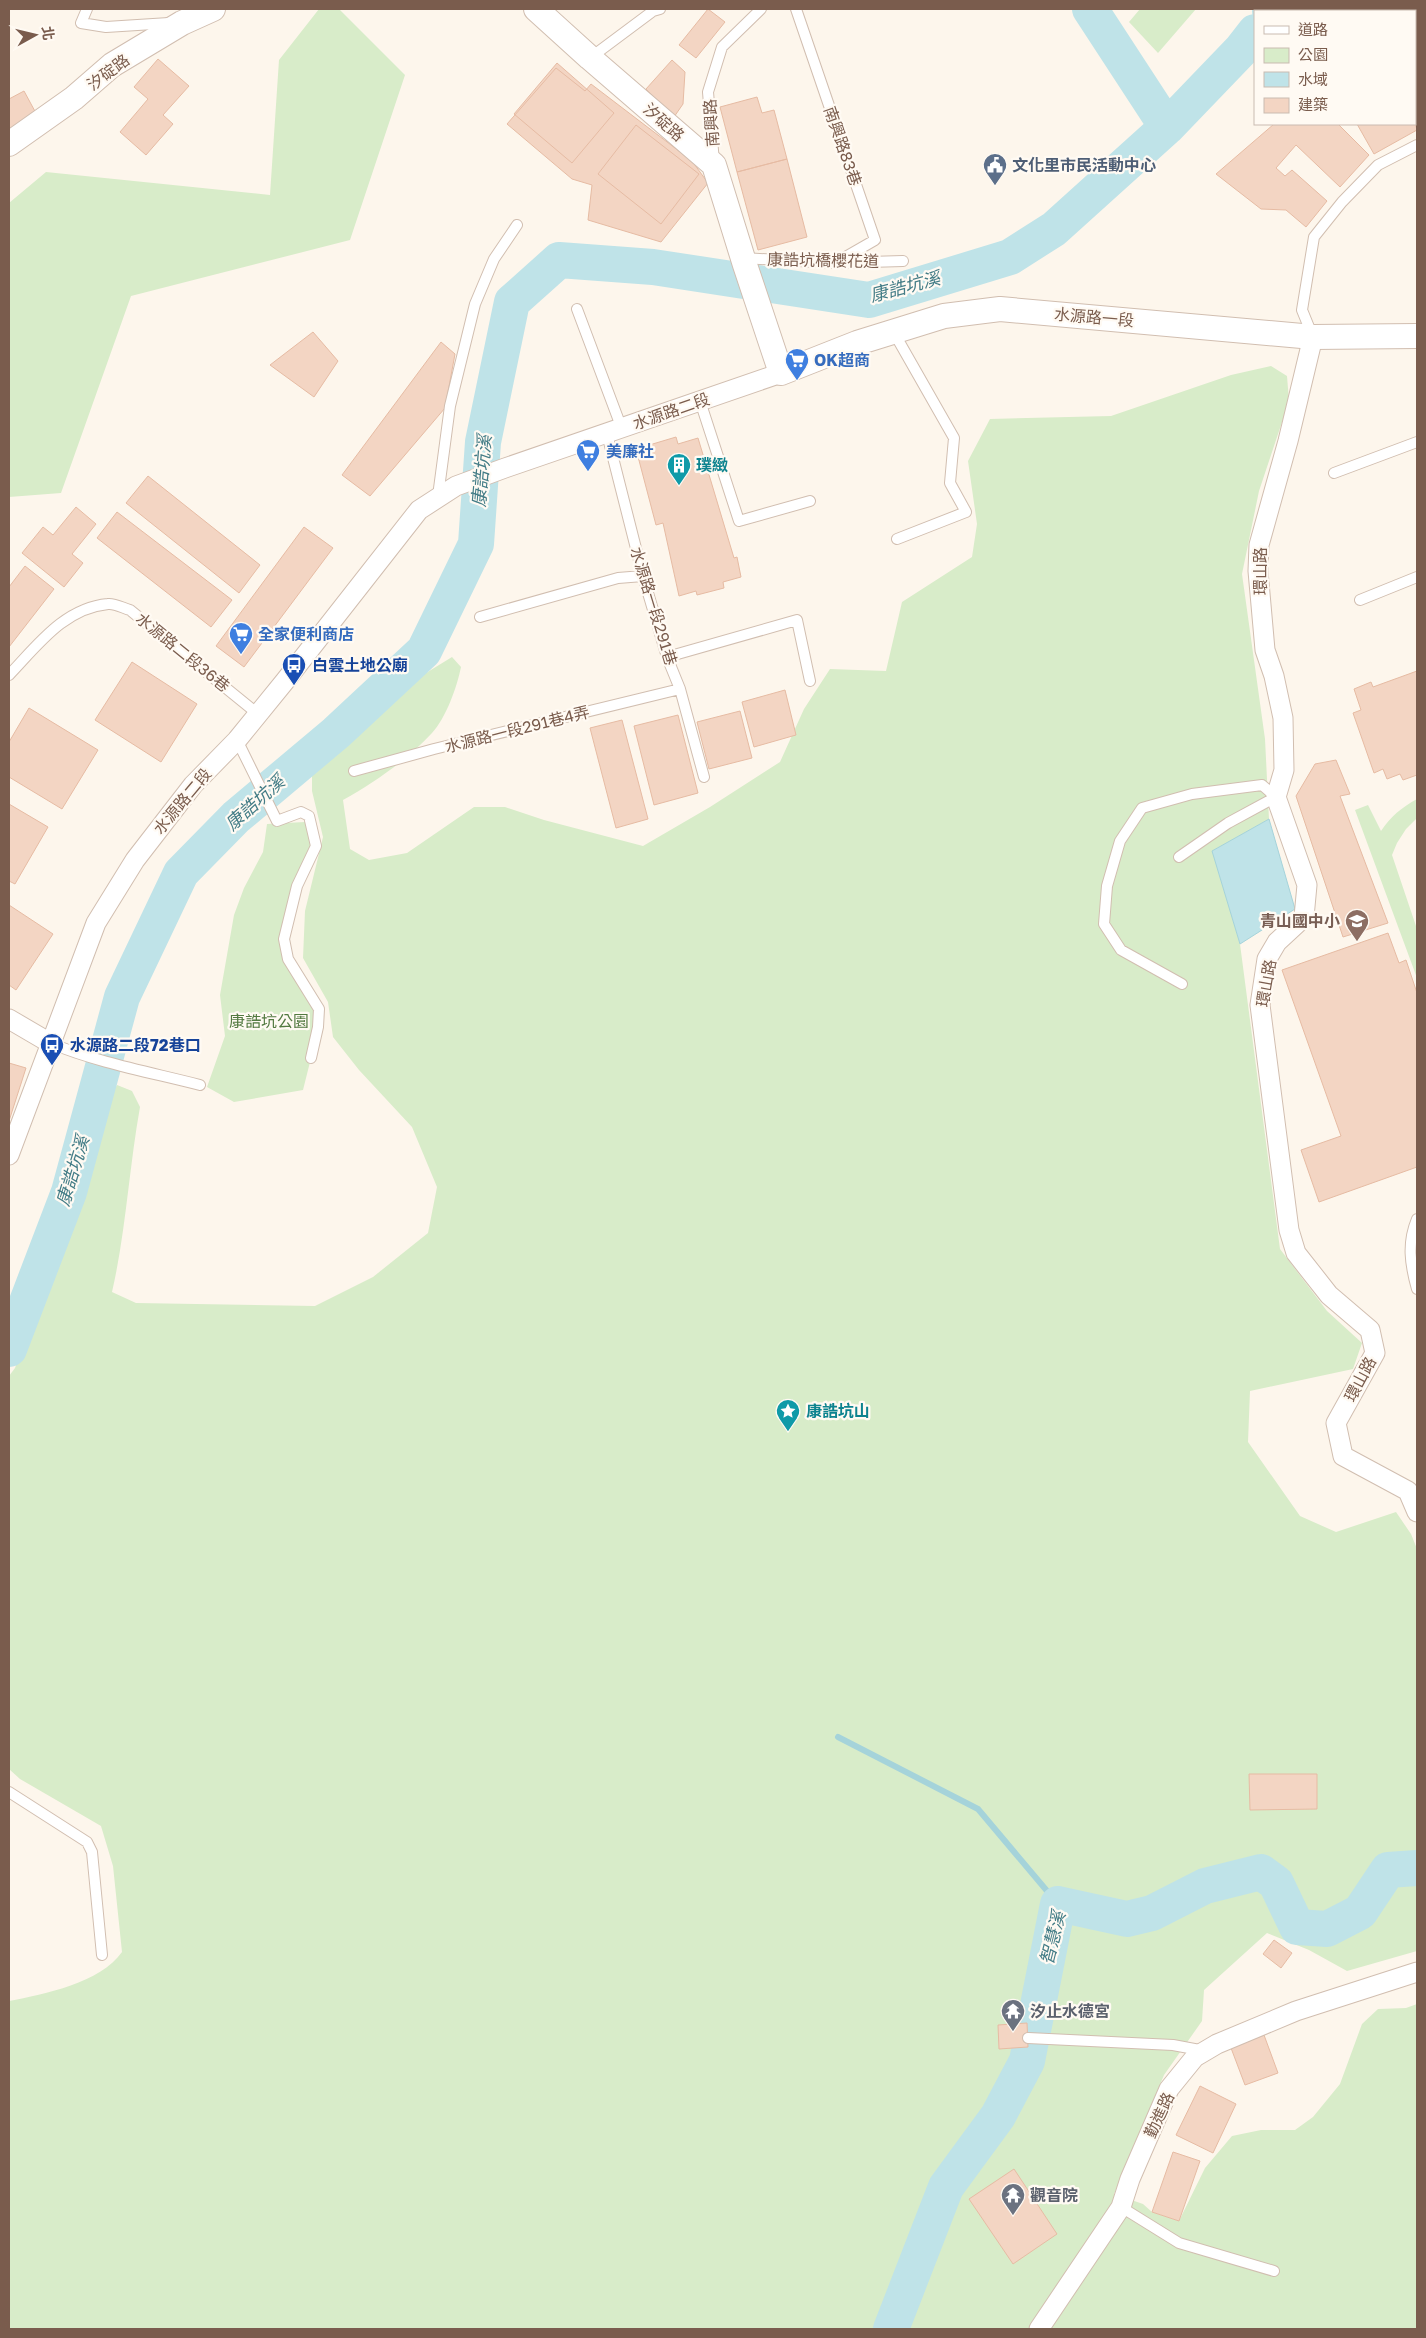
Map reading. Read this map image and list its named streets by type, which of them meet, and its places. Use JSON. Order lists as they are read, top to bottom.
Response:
{
  "streets": {
    "street": [
      "汐碇路",
      "水源路一段",
      "水源路二段",
      "環山路",
      "勤進路"
    ],
    "lane": [
      "南興路",
      "南興路83巷",
      "康誥坑橋櫻花道",
      "水源路一段291巷",
      "水源路二段36巷",
      "水源路一段291巷4弄"
    ]
  },
  "crossings": [
    ["汐碇路", "南興路"],
    ["南興路83巷", "康誥坑橋櫻花道"],
    ["水源路一段", "水源路二段"],
    ["水源路一段", "環山路"],
    ["水源路二段", "水源路一段291巷"],
    ["水源路二段", "水源路二段36巷"],
    ["水源路一段291巷", "水源路一段291巷4弄"]
  ],
  "water": ["康誥坑溪", "智慧溪"],
  "parks": ["康誥坑公園"],
  "places": {
    "public building": ["文化里市民活動中心"],
    "supermarket": ["OK超商", "美廉社", "全家便利商店"],
    "building": ["璞緻"],
    "bus stop": ["白雲土地公廟", "水源路二段72巷口"],
    "school or university": ["青山國中小"],
    "place": ["康誥坑山"],
    "temple": ["汐止水德宮", "觀音院"]
  },
  "legend": [
    "道路",
    "公園",
    "水域",
    "建築"
  ],
  "north": "right"
}
